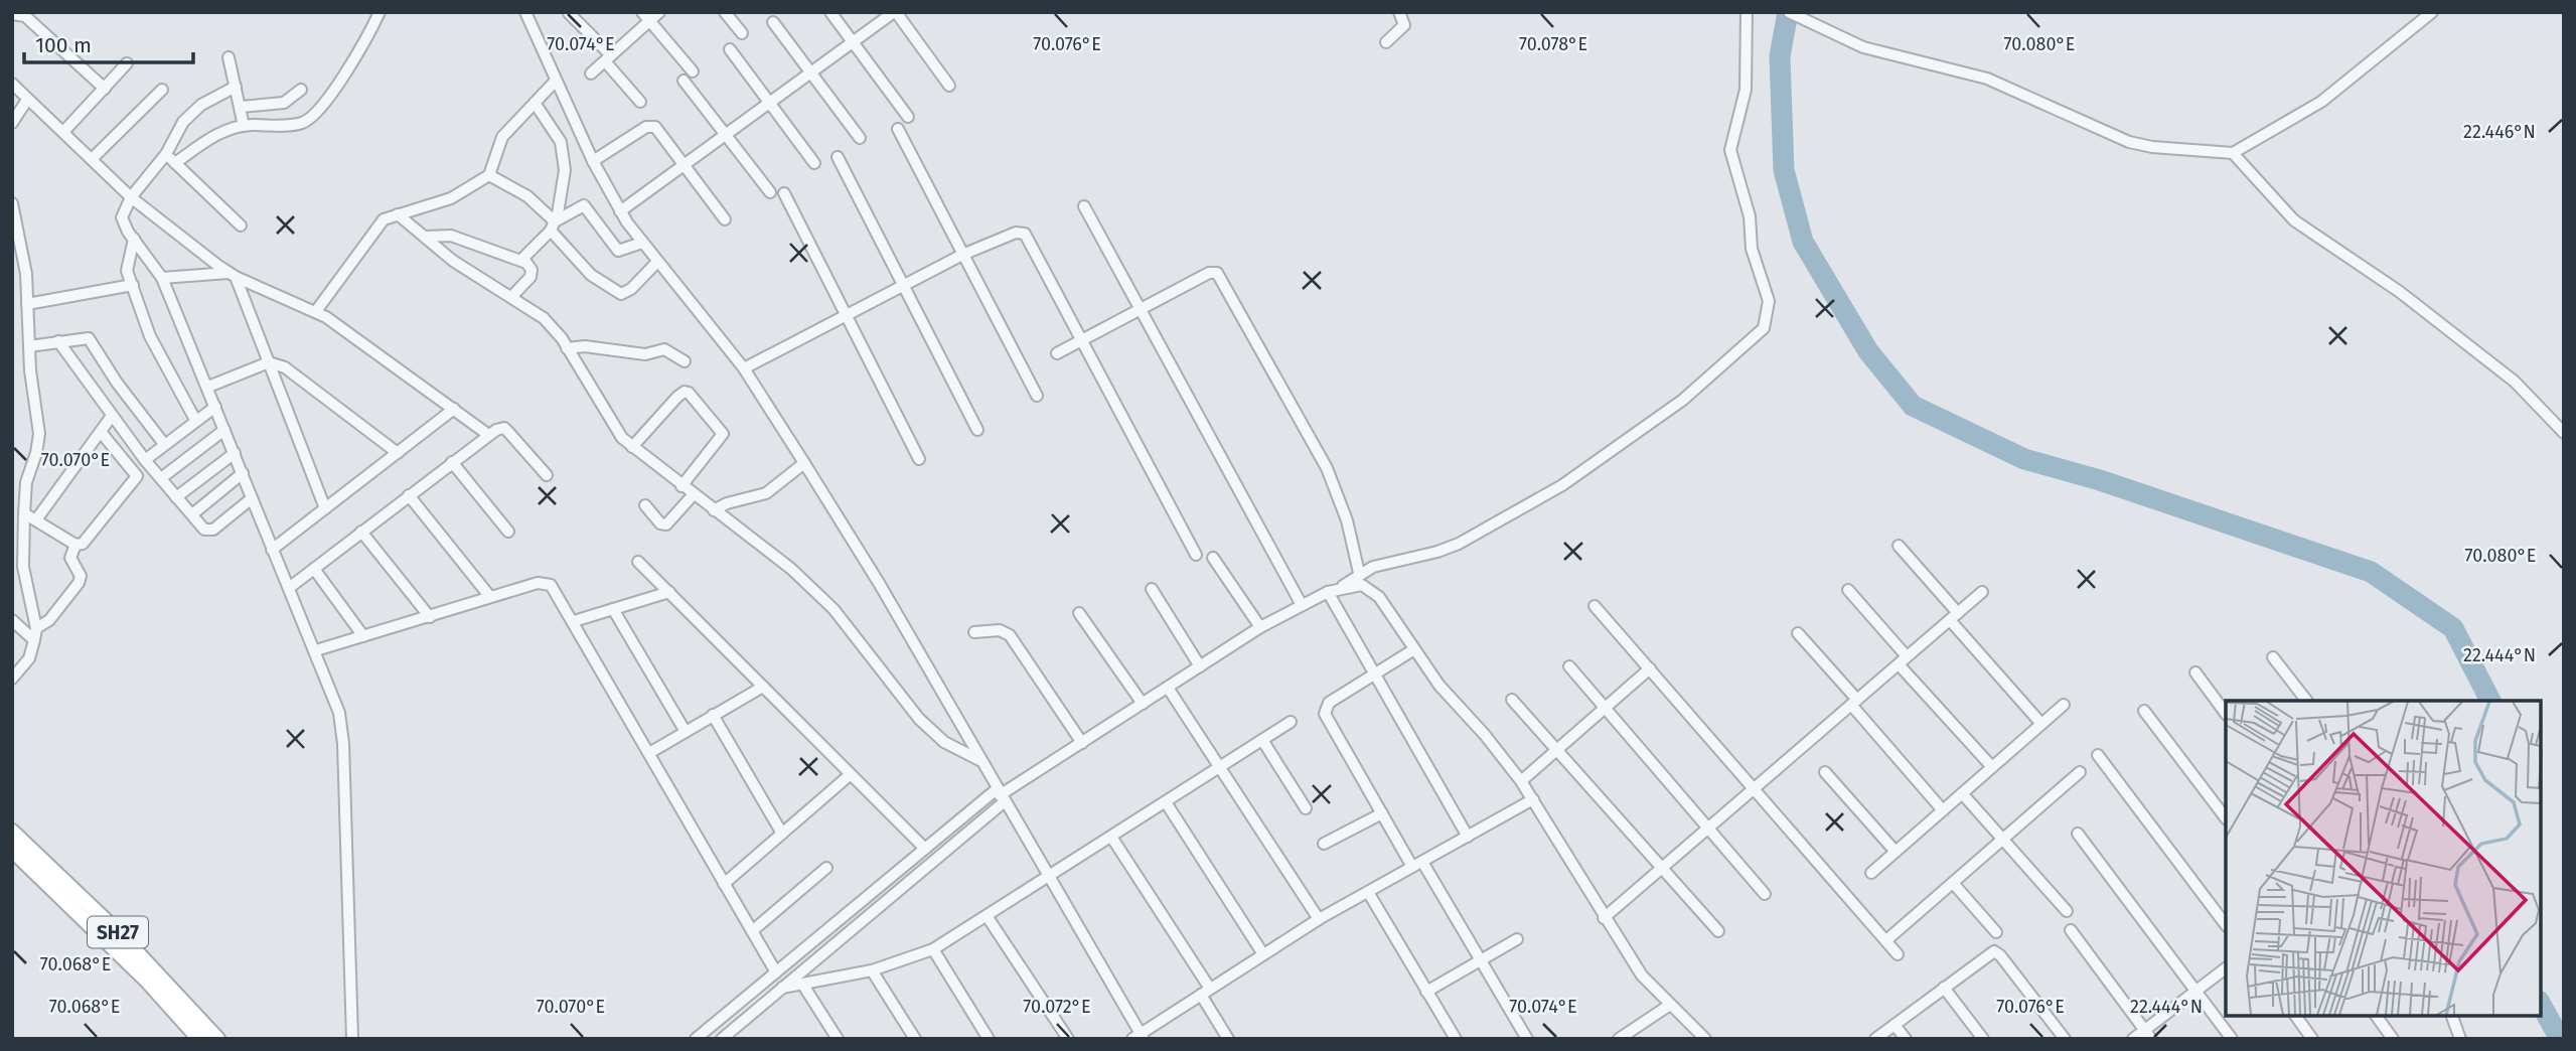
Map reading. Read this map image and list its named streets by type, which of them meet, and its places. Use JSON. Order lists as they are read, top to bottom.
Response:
{
  "streets": {
    "main road": ["SH27"]
  },
  "scale_bar": "100 m",
  "coordinates": [
    "70.080°E",
    "70.074°E",
    "70.076°E",
    "70.078°E",
    "22.446°N",
    "70.070°E",
    "22.444°N",
    "70.068°E",
    "70.072°E"
  ]
}
